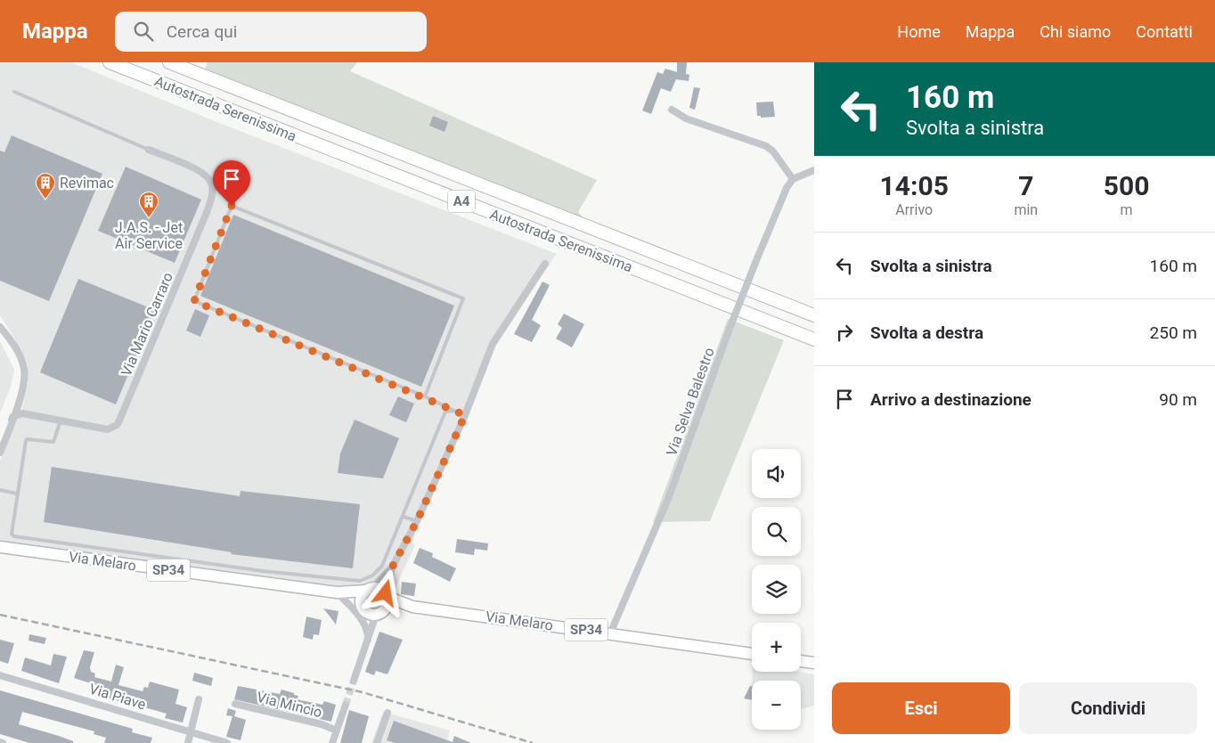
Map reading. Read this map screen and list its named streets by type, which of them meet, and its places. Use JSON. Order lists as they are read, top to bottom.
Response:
{
  "streets": {
    "highway": ["Autostrada Serenissima", "A4"],
    "main road": ["Via Melaro", "SP34"],
    "street": [
      "Via Mario Carraro",
      "Via Selva Balestro",
      "Via Piave",
      "Via Mincio"
    ]
  },
  "crossings": [
    ["Via Selva Balestro", "Via Melaro"]
  ],
  "places": {
    "building": ["Revimac", "J.A.S. - Jet Air Service"]
  },
  "page": {
    "header": "Mappa",
    "search": "Cerca qui",
    "nav": [
      "Home",
      "Mappa",
      "Chi siamo",
      "Contatti"
    ],
    "turn": ["160 m", "Svolta a sinistra"],
    "eta": [
      "14:05",
      "Arrivo",
      "7",
      "min",
      "500",
      "m"
    ],
    "list": [
      {
        "name": "Svolta a sinistra",
        "value": "160 m"
      },
      {
        "name": "Svolta a destra",
        "value": "250 m"
      },
      {
        "name": "Arrivo a destinazione",
        "value": "90 m"
      }
    ],
    "map_buttons": ["+", "−"],
    "buttons": ["Esci", "Condividi"]
  }
}
